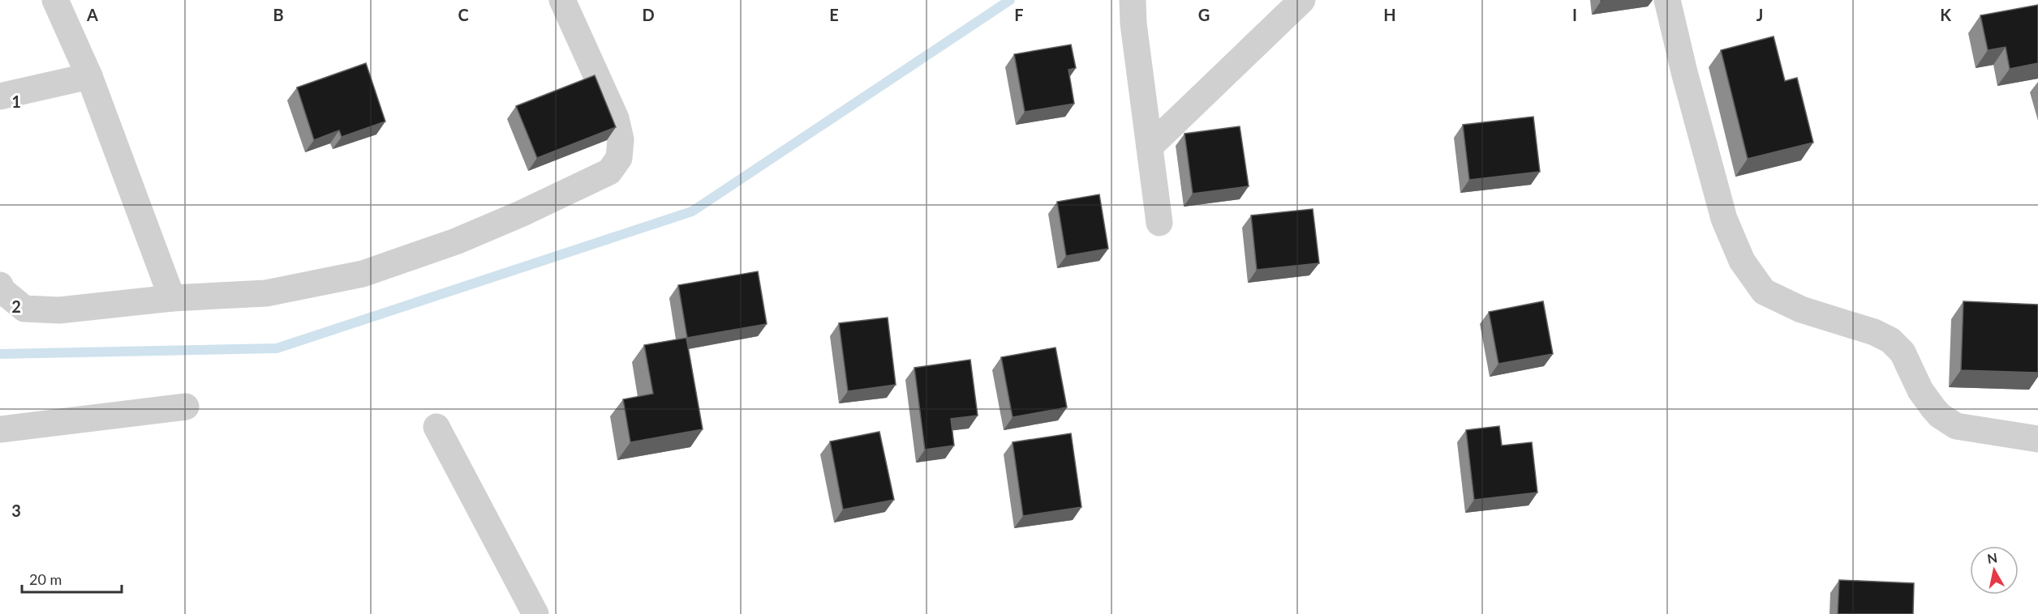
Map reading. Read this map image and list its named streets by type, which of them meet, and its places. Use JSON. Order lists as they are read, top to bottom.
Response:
{
  "scale_bar": "20 m",
  "north": "top",
  "grid": {
    "columns": [
      "A",
      "B",
      "C",
      "D",
      "E",
      "F",
      "G",
      "H",
      "I",
      "J",
      "K"
    ],
    "rows": ["1", "2", "3"]
  }
}
